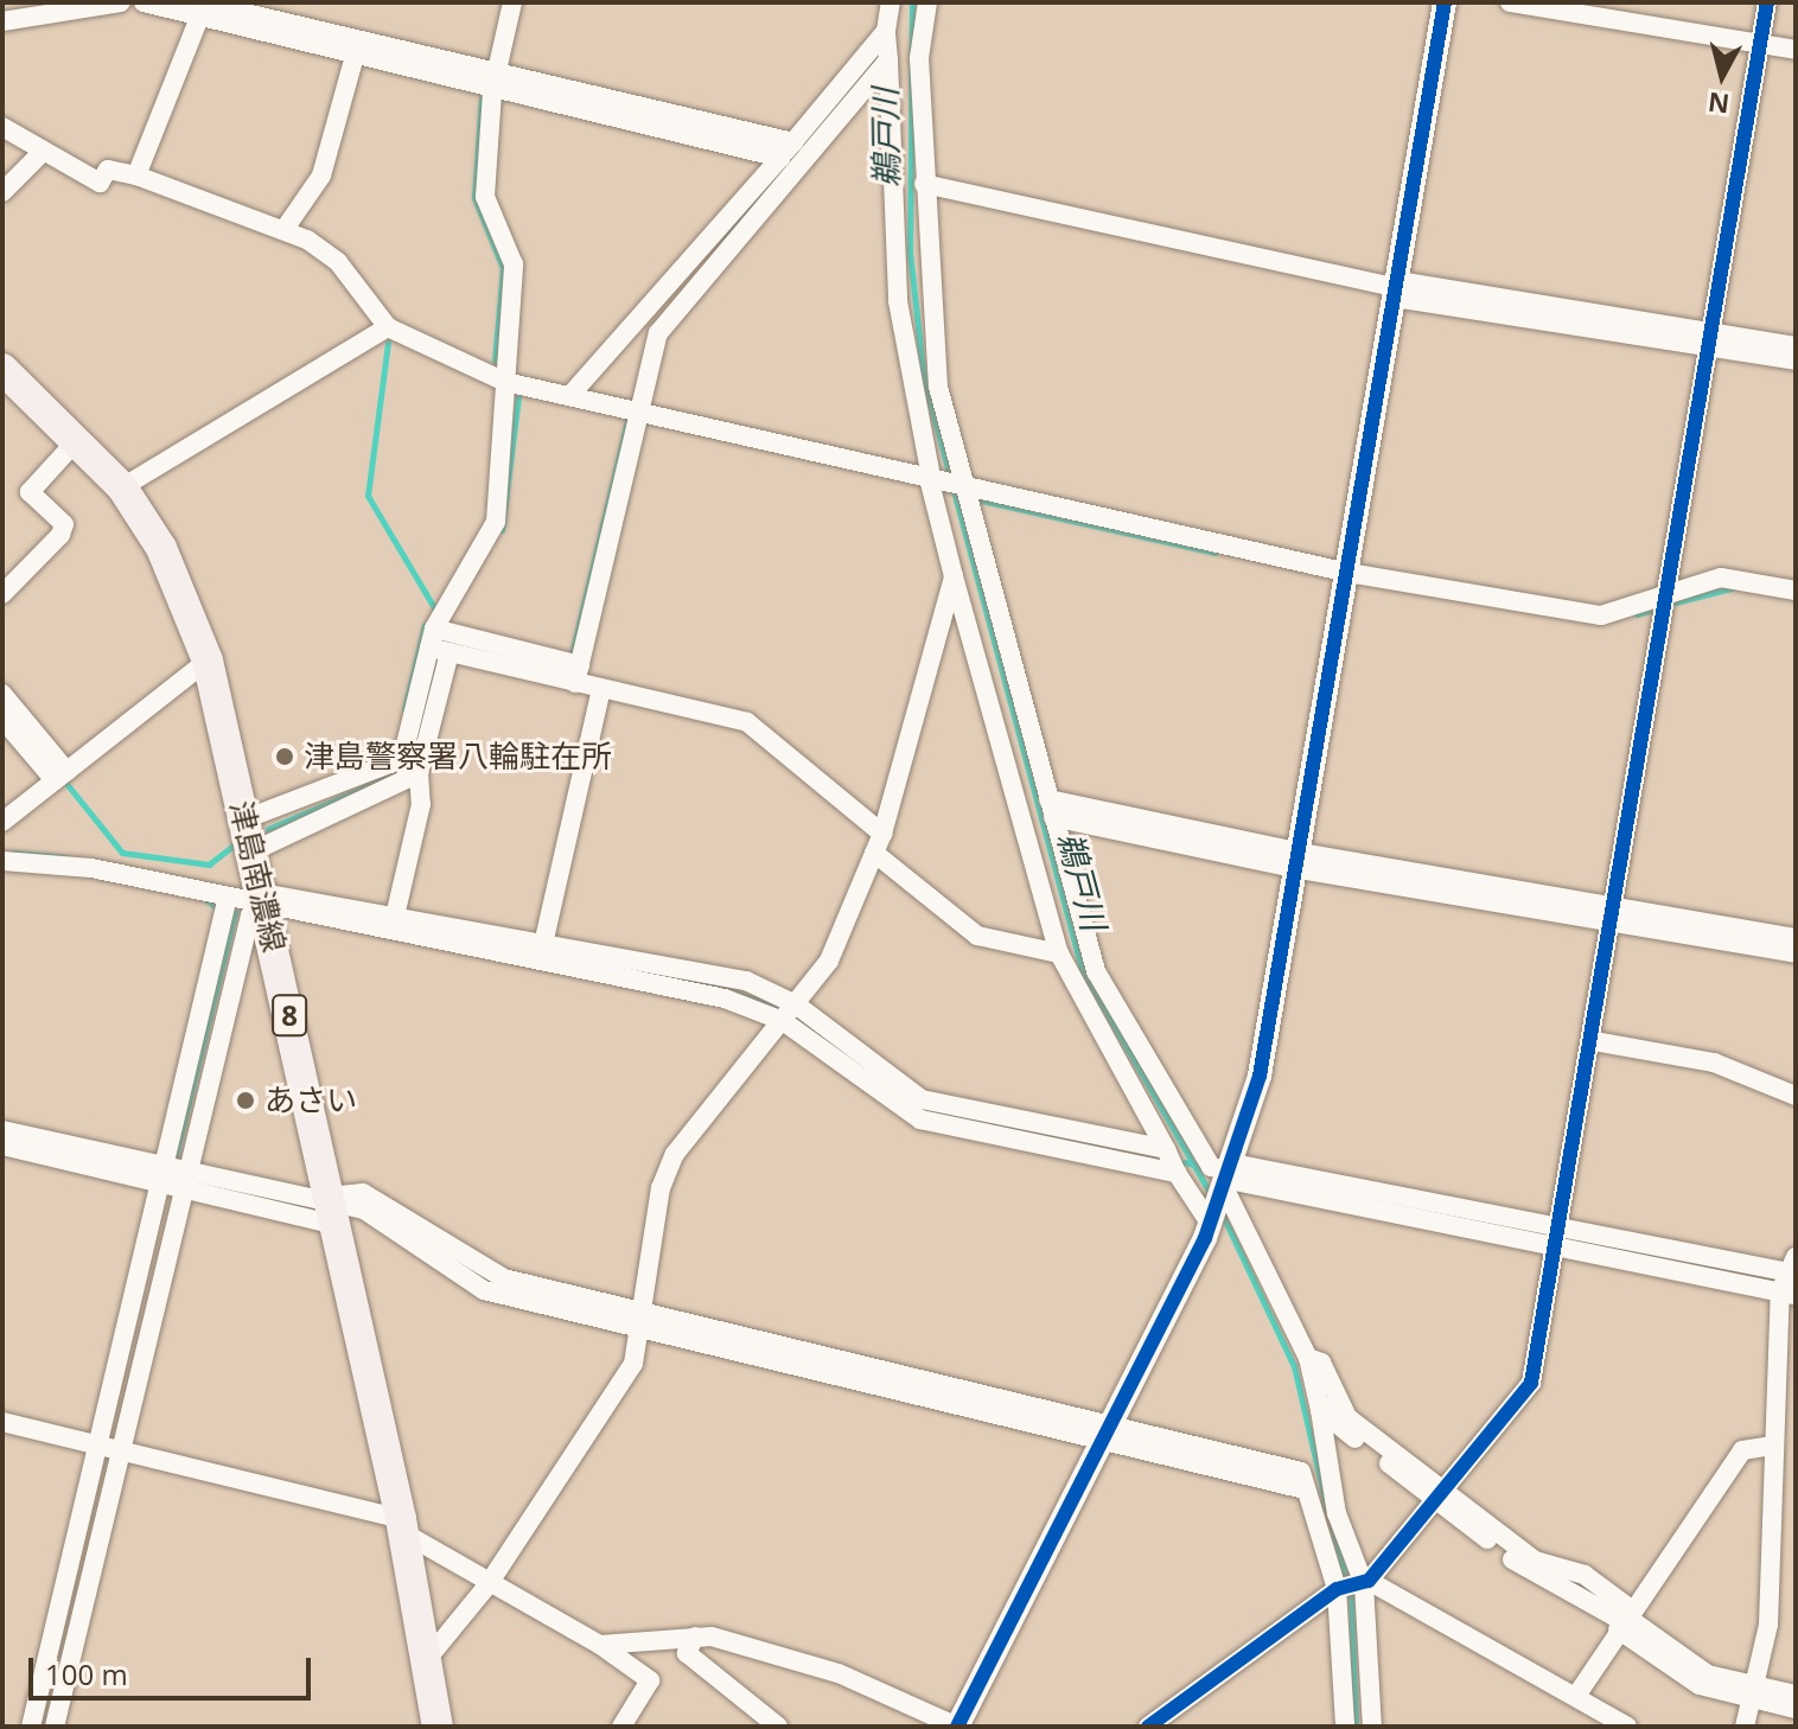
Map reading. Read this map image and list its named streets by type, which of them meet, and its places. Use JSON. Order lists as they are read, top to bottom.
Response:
{
  "streets": {
    "main road": ["津島南濃線", "8"]
  },
  "water": ["鵜戸川"],
  "places": ["津島警察署八輪駐在所", "あさい"],
  "scale_bar": "100 m",
  "north": "bottom"
}
